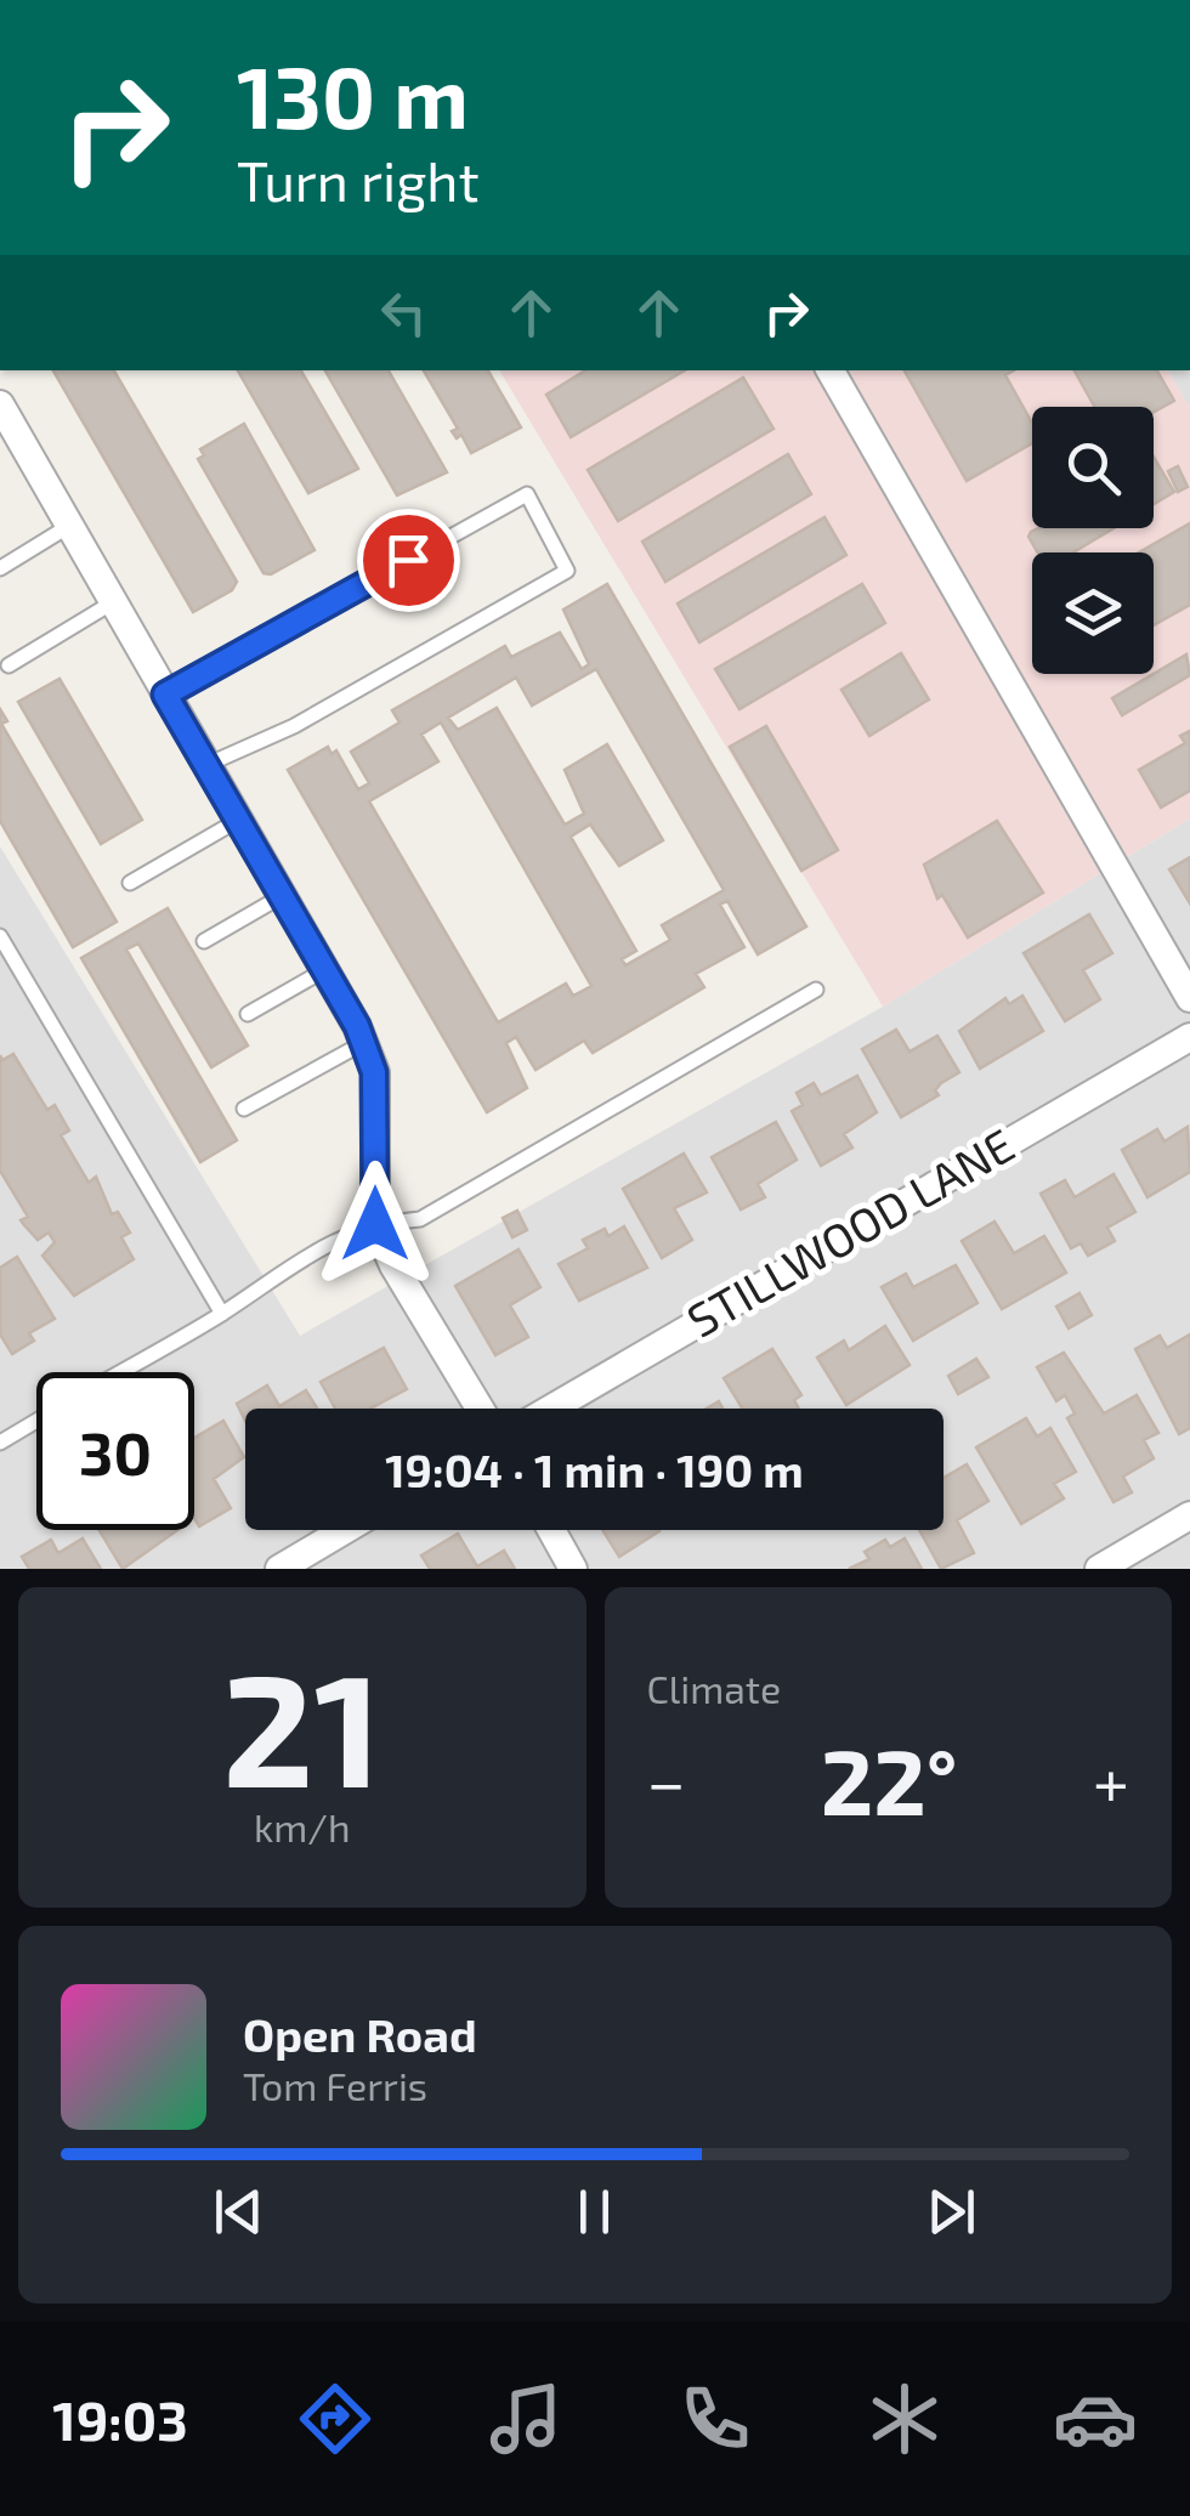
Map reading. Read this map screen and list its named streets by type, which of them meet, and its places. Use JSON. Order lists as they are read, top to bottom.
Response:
{
  "streets": {
    "street": ["STILLWOOD LANE"]
  },
  "page": {
    "turn": ["130 m", "Turn right"],
    "limit": "30",
    "trip": "19:04 · 1 min · 190 m",
    "tile": [
      ["21", "km/h"],
      "Climate"
    ],
    "heat": ["−", "22°", "+"],
    "song": ["Open Road", "Tom Ferris"],
    "tabs": "19:03"
  }
}
